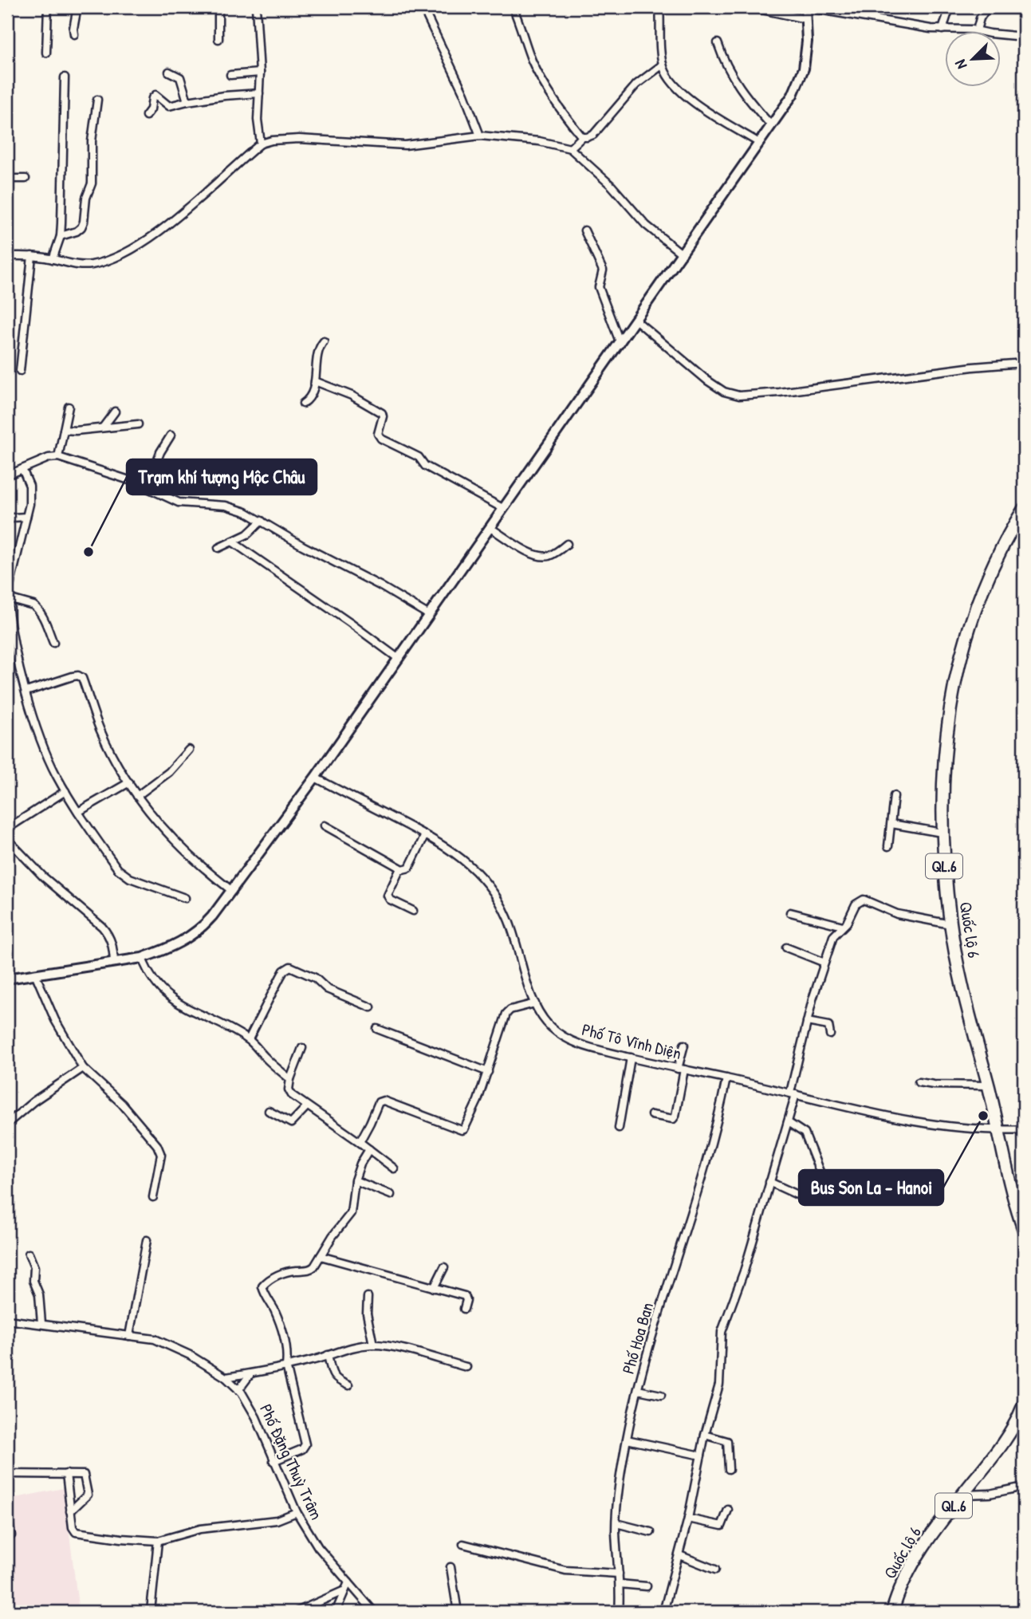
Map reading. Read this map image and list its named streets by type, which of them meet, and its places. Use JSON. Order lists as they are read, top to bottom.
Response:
{
  "streets": {
    "highway": ["QL.6", "Quốc lộ 6"],
    "street": ["Phố Tô Vĩnh Diện", "Phố Hoa Ban", "Phố Đặng Thuỳ Trâm"]
  },
  "crossings": [
    ["Quốc lộ 6", "Phố Tô Vĩnh Diện"],
    ["Phố Tô Vĩnh Diện", "Phố Hoa Ban"]
  ],
  "places": ["Trạm khí tượng Mộc Châu", "Bus Son La - Hanoi"],
  "north": "bottom left"
}
